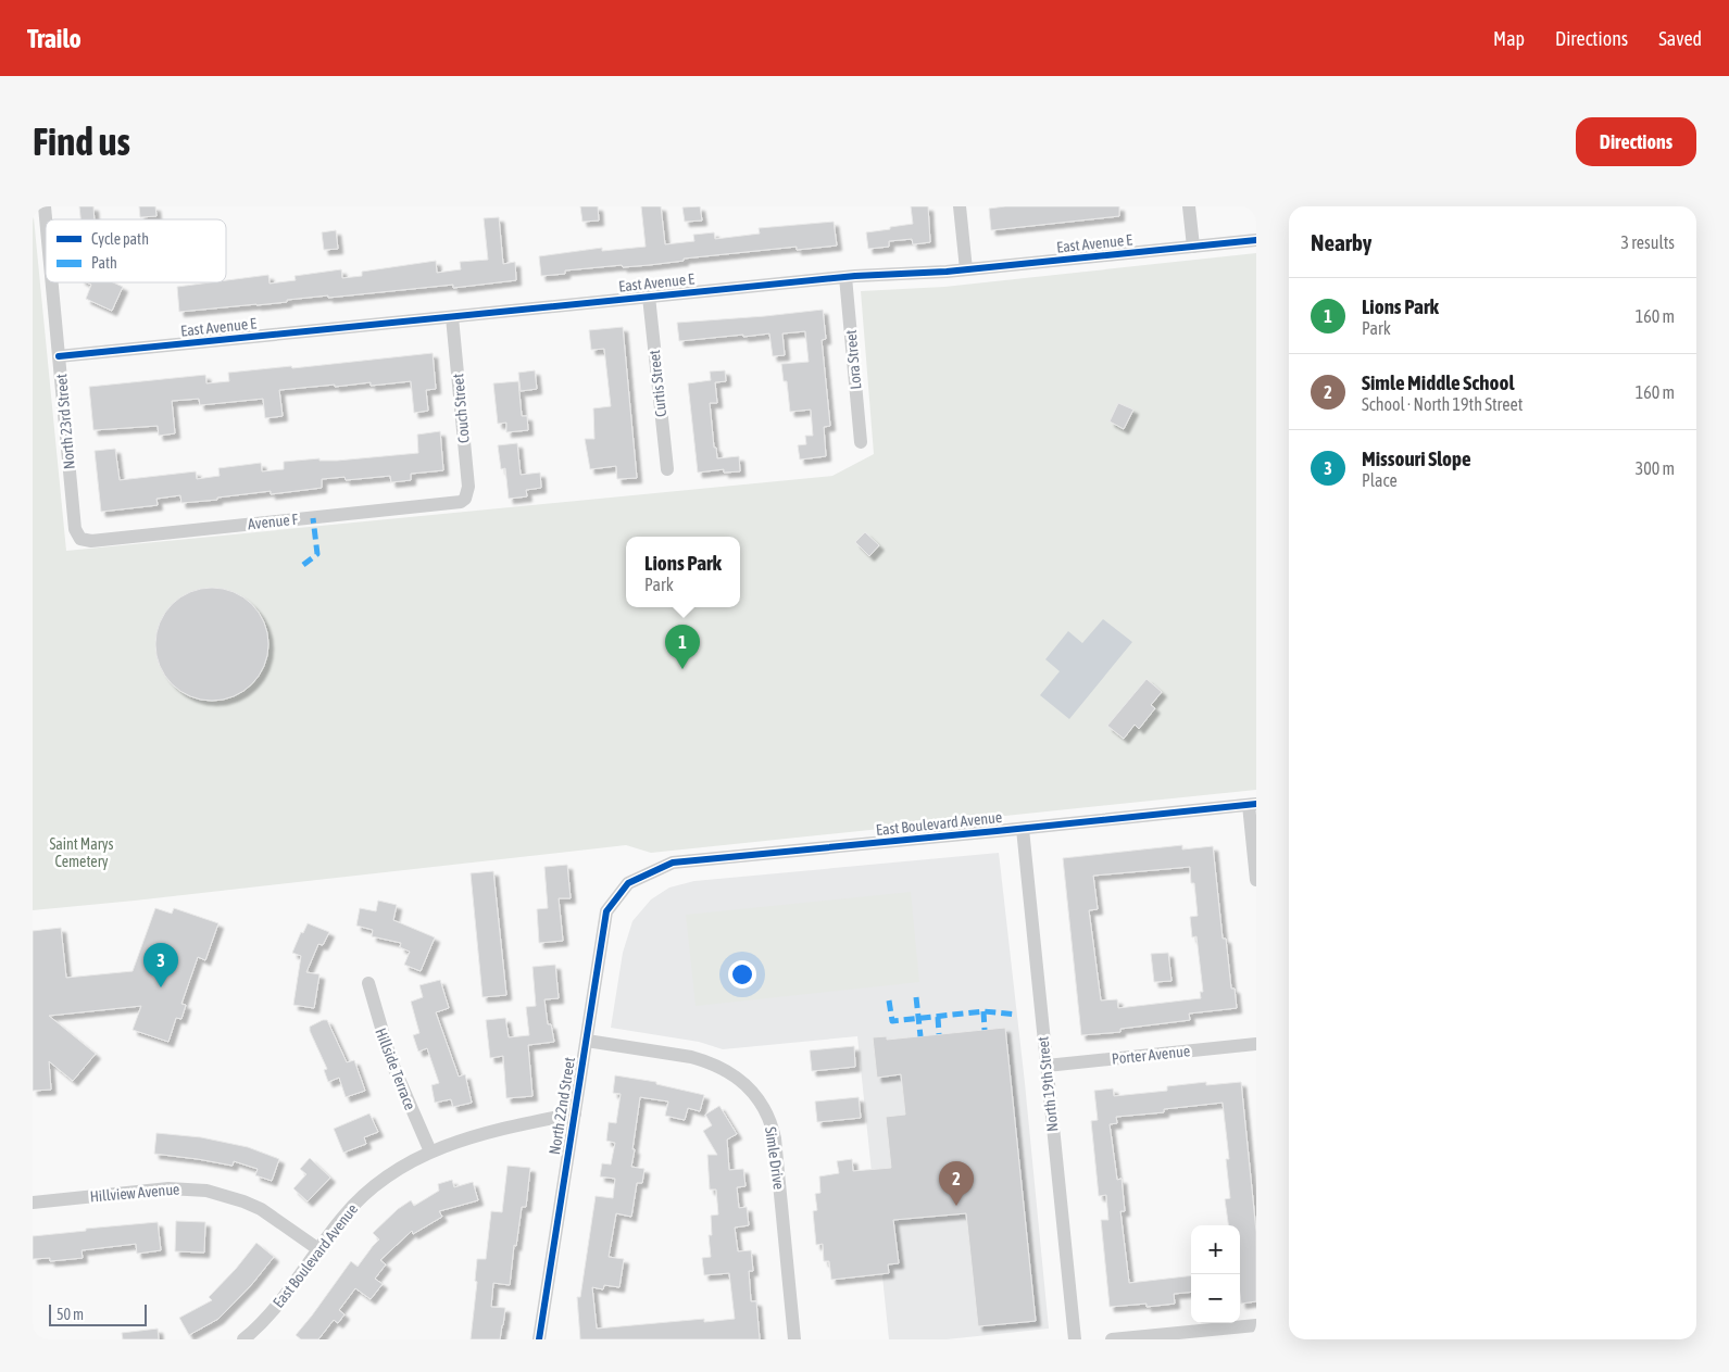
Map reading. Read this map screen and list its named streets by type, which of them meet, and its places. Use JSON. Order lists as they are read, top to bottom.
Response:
{
  "streets": {
    "street": [
      "East Avenue E",
      "Lora Street",
      "Curtis Street",
      "Couch Street",
      "North 23rd Street",
      "Avenue F",
      "East Boulevard Avenue",
      "Porter Avenue",
      "Hillside Terrace",
      "North 19th Street",
      "North 22nd Street",
      "Simle Drive",
      "Hillview Avenue"
    ]
  },
  "crossings": [
    ["East Avenue E", "Lora Street"],
    ["East Avenue E", "Curtis Street"],
    ["East Avenue E", "Couch Street"],
    ["East Avenue E", "North 23rd Street"],
    ["Couch Street", "Avenue F"],
    ["North 23rd Street", "Avenue F"],
    ["East Boulevard Avenue", "Hillside Terrace"],
    ["East Boulevard Avenue", "North 19th Street"],
    ["East Boulevard Avenue", "North 22nd Street"],
    ["East Boulevard Avenue", "Hillview Avenue"],
    ["Porter Avenue", "North 19th Street"],
    ["North 22nd Street", "Simle Drive"]
  ],
  "parks": ["Saint Marys Cemetery"],
  "legend": ["Cycle path", "Path"],
  "scale_bar": "50 m",
  "page": {
    "header": "Trailo",
    "nav": ["Map", "Directions", "Saved"],
    "buttons": "Directions",
    "title": "Find us",
    "heading": ["Nearby", "3 results"],
    "list": [
      {
        "mark": "1",
        "name": "Lions Park",
        "note": "Park",
        "value": "160 m"
      },
      {
        "mark": "2",
        "name": "Simle Middle School",
        "note": "School · North 19th Street",
        "value": "160 m"
      },
      {
        "mark": "3",
        "name": "Missouri Slope",
        "note": "Place",
        "value": "300 m"
      }
    ],
    "popup": ["Lions Park", "Park"],
    "pins": ["1", "3", "2"],
    "map_buttons": ["+", "−"],
    "scale": "50 m"
  }
}
